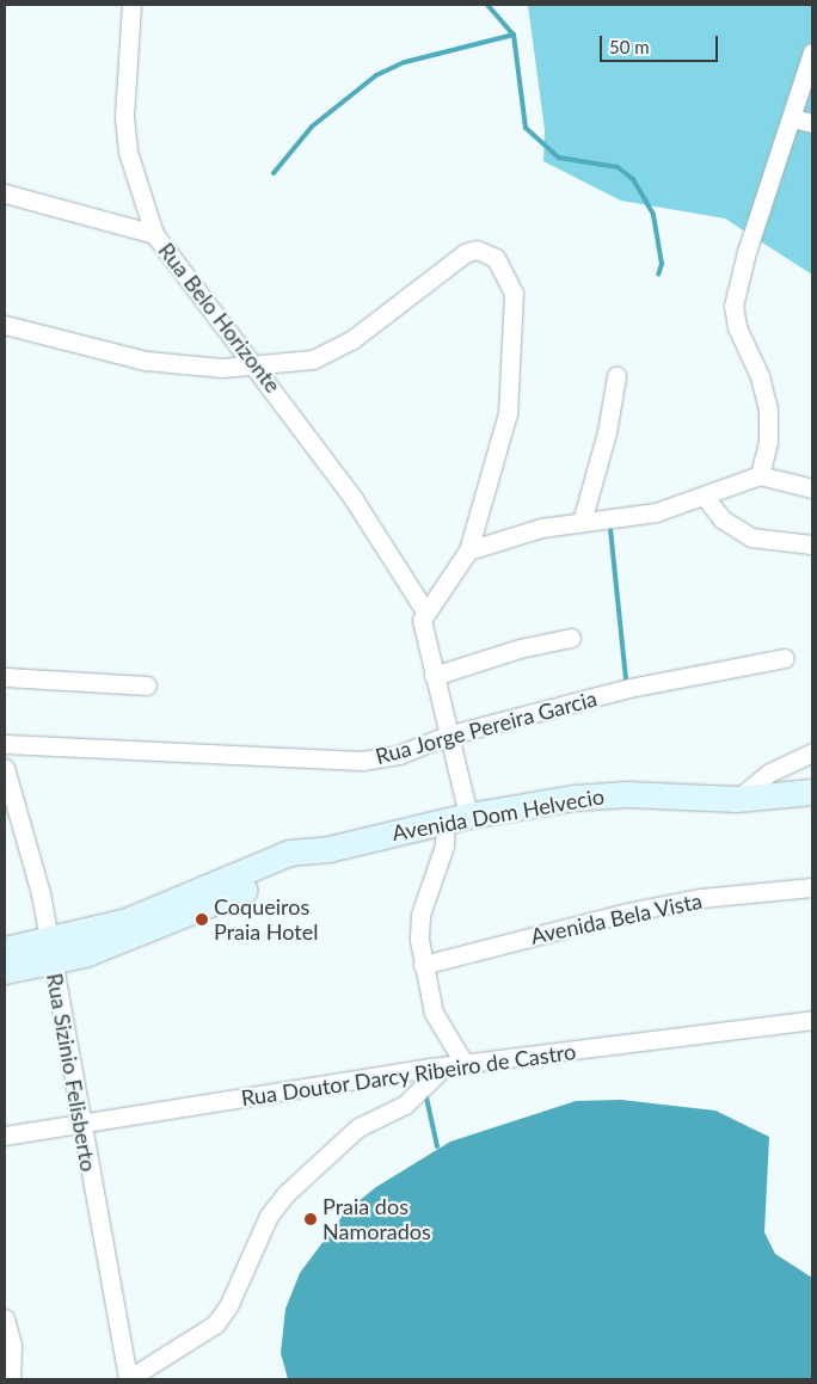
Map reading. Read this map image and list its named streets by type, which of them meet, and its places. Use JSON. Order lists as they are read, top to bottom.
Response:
{
  "streets": {
    "street": [
      "Rua Belo Horizonte",
      "Rua Jorge Pereira Garcia",
      "Avenida Dom Helvecio",
      "Avenida Bela Vista",
      "Rua Sizinio Felisberto",
      "Rua Doutor Darcy Ribeiro de Castro"
    ]
  },
  "crossings": [
    ["Avenida Dom Helvecio", "Rua Sizinio Felisberto"],
    ["Rua Sizinio Felisberto", "Rua Doutor Darcy Ribeiro de Castro"]
  ],
  "places": ["Coqueiros Praia Hotel", "Praia dos Namorados"],
  "scale_bar": "50 m"
}
